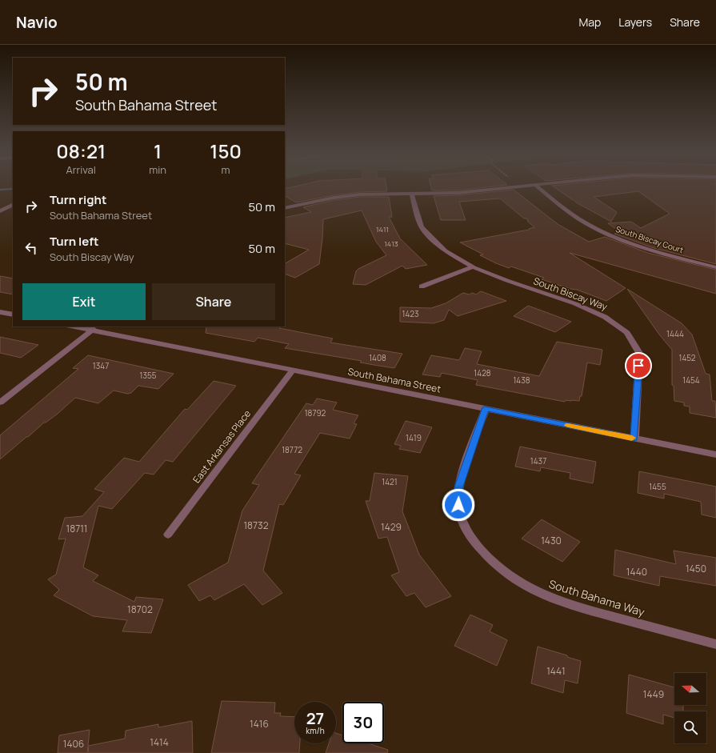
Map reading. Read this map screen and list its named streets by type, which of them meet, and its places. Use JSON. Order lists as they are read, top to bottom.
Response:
{
  "streets": {
    "street": [
      "South Biscay Court",
      "South Biscay Way",
      "South Bahama Street",
      "East Arkansas Place",
      "South Bahama Way"
    ]
  },
  "crossings": [
    ["South Biscay Way", "South Bahama Street"],
    ["South Bahama Street", "East Arkansas Place"],
    ["South Bahama Street", "South Bahama Way"]
  ],
  "house_numbers": [
    "1411",
    "1413",
    "1423",
    "1444",
    "1408",
    "1452",
    "1347",
    "1428",
    "1355",
    "1438",
    "1454",
    "18792",
    "1419",
    "18772",
    "1437",
    "1421",
    "1455",
    "18732",
    "1429",
    "18711",
    "1430",
    "1450",
    "1440",
    "18702",
    "1441",
    "1449",
    "1416",
    "1414",
    "1406"
  ],
  "north": "left",
  "page": {
    "header": "Navio",
    "nav": ["Map", "Layers", "Share"],
    "turn": ["50 m", "South Bahama Street"],
    "eta": [
      "08:21",
      "Arrival",
      "1",
      "min",
      "150",
      "m"
    ],
    "list": [
      {
        "name": "Turn right",
        "note": "South Bahama Street",
        "value": "50 m"
      },
      {
        "name": "Turn left",
        "note": "South Biscay Way",
        "value": "50 m"
      }
    ],
    "buttons": ["Exit", "Share"],
    "speed": "27 km/h",
    "limit": "30"
  }
}
